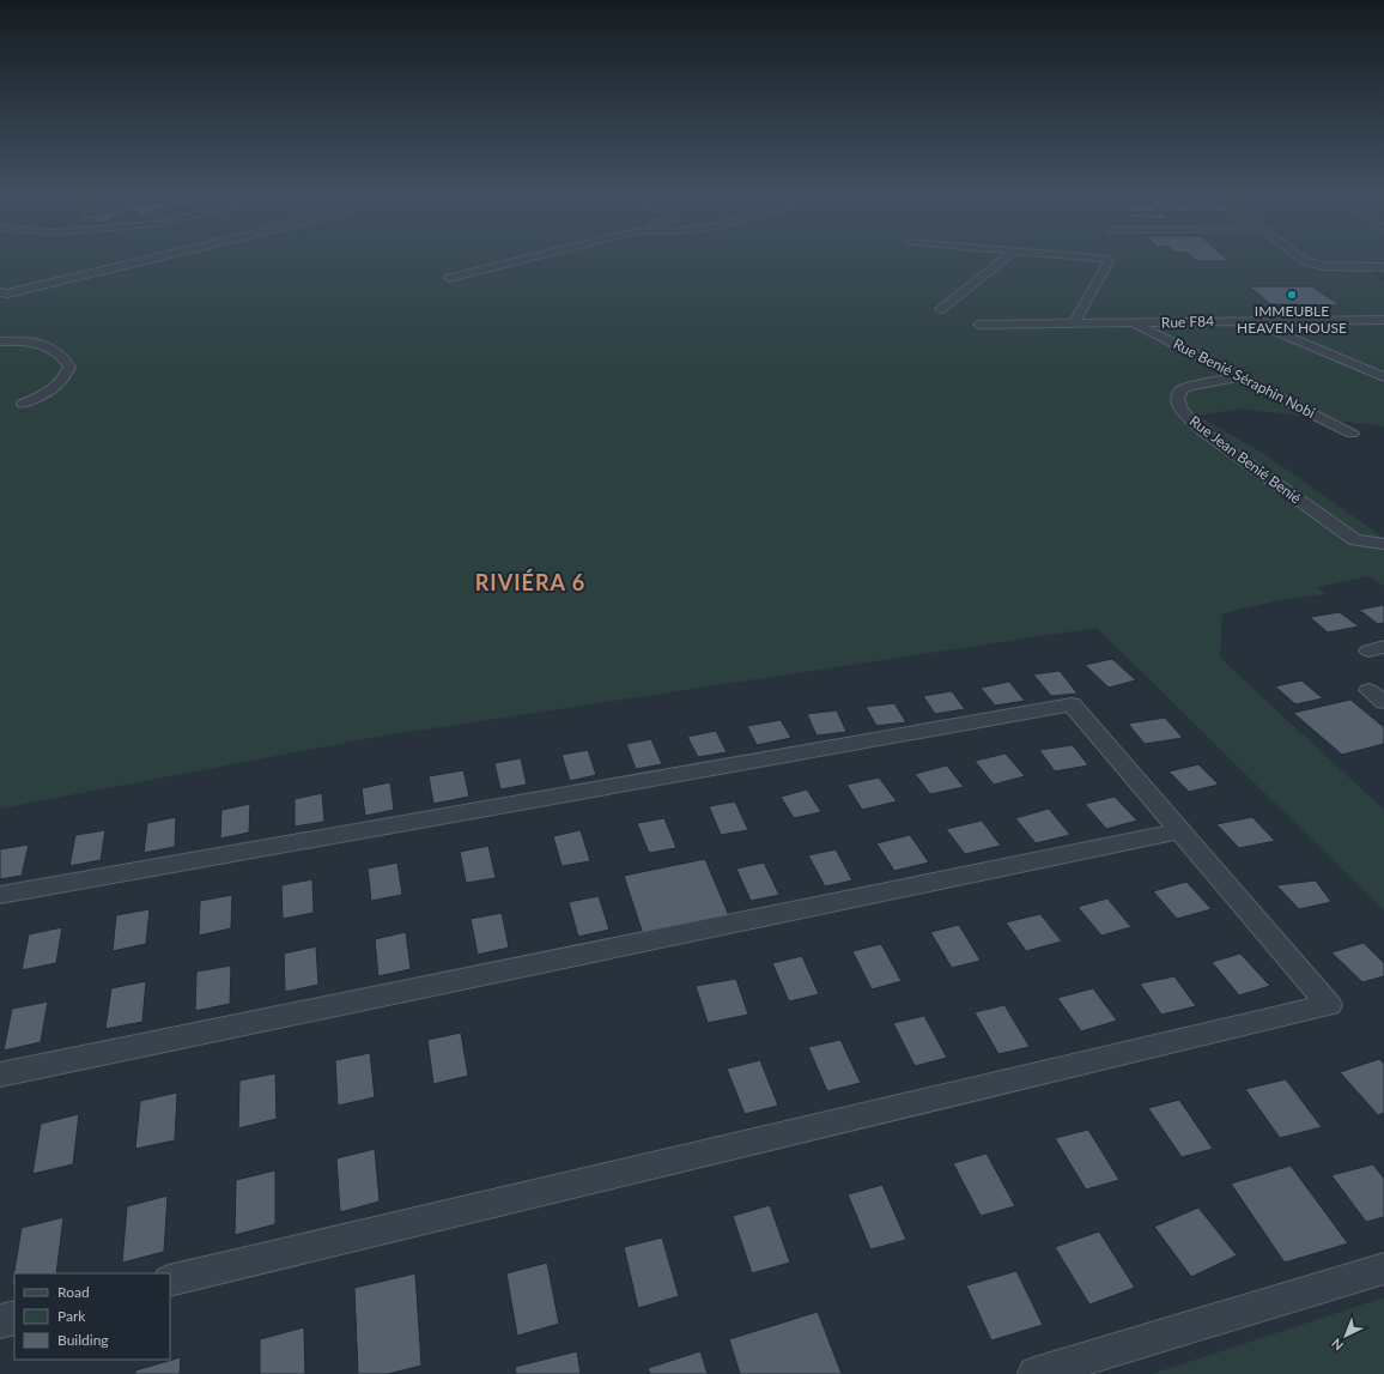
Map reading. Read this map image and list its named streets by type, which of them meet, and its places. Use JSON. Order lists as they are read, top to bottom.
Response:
{
  "streets": {
    "street": ["Rue F84", "Rue Benié Séraphin Nobi", "Rue Jean Benié Benié"]
  },
  "crossings": [
    ["Rue F84", "Rue Benié Séraphin Nobi"],
    ["Rue Benié Séraphin Nobi", "Rue Jean Benié Benié"]
  ],
  "districts": ["RIVIÉRA 6"],
  "places": ["IMMEUBLE HEAVEN HOUSE"],
  "legend": ["Road", "Park", "Building"],
  "north": "bottom left"
}
